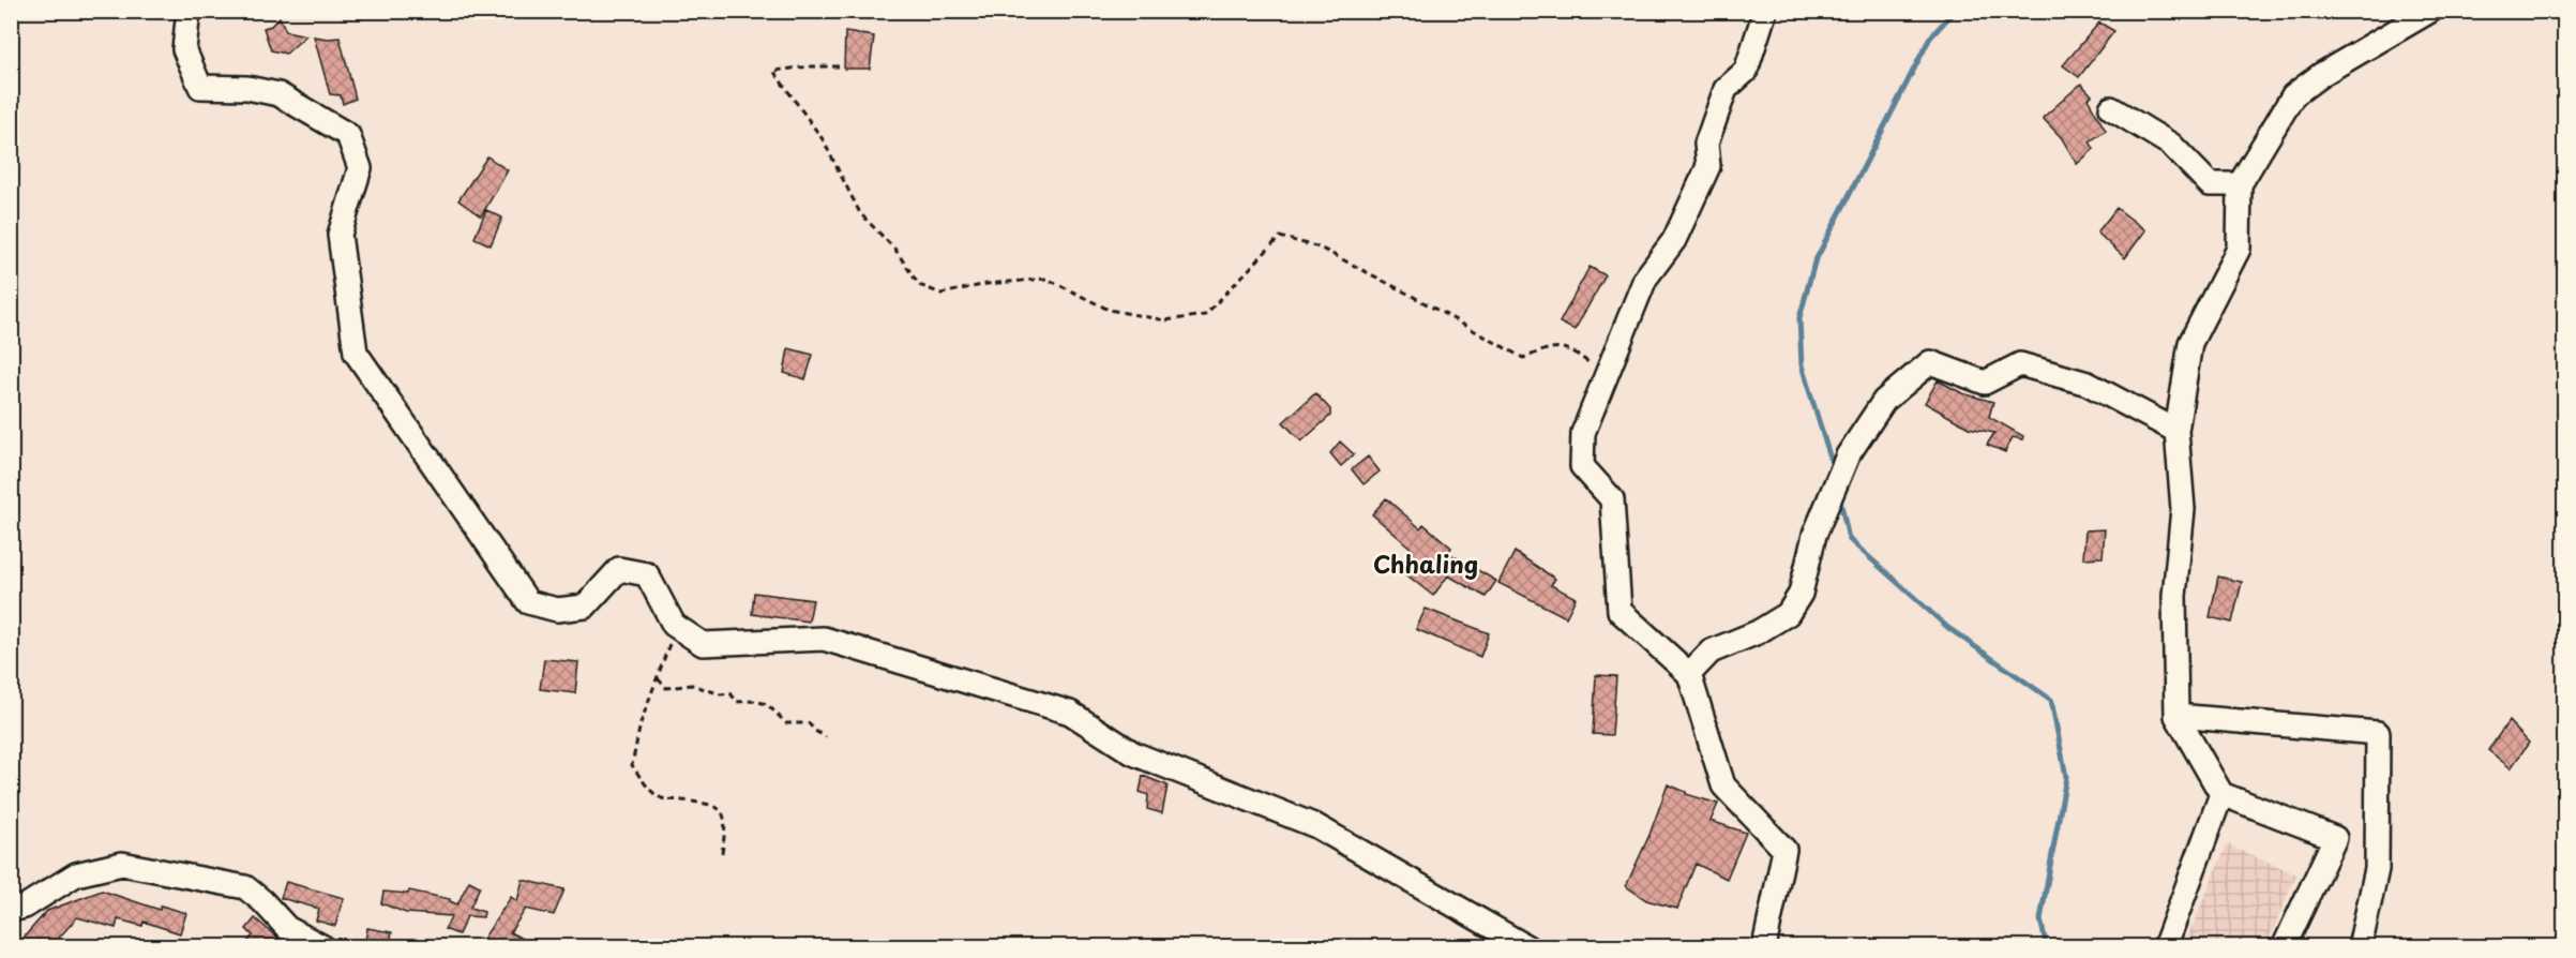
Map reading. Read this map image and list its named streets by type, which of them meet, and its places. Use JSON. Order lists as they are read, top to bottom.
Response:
{
  "districts": ["Chhaling"]
}
